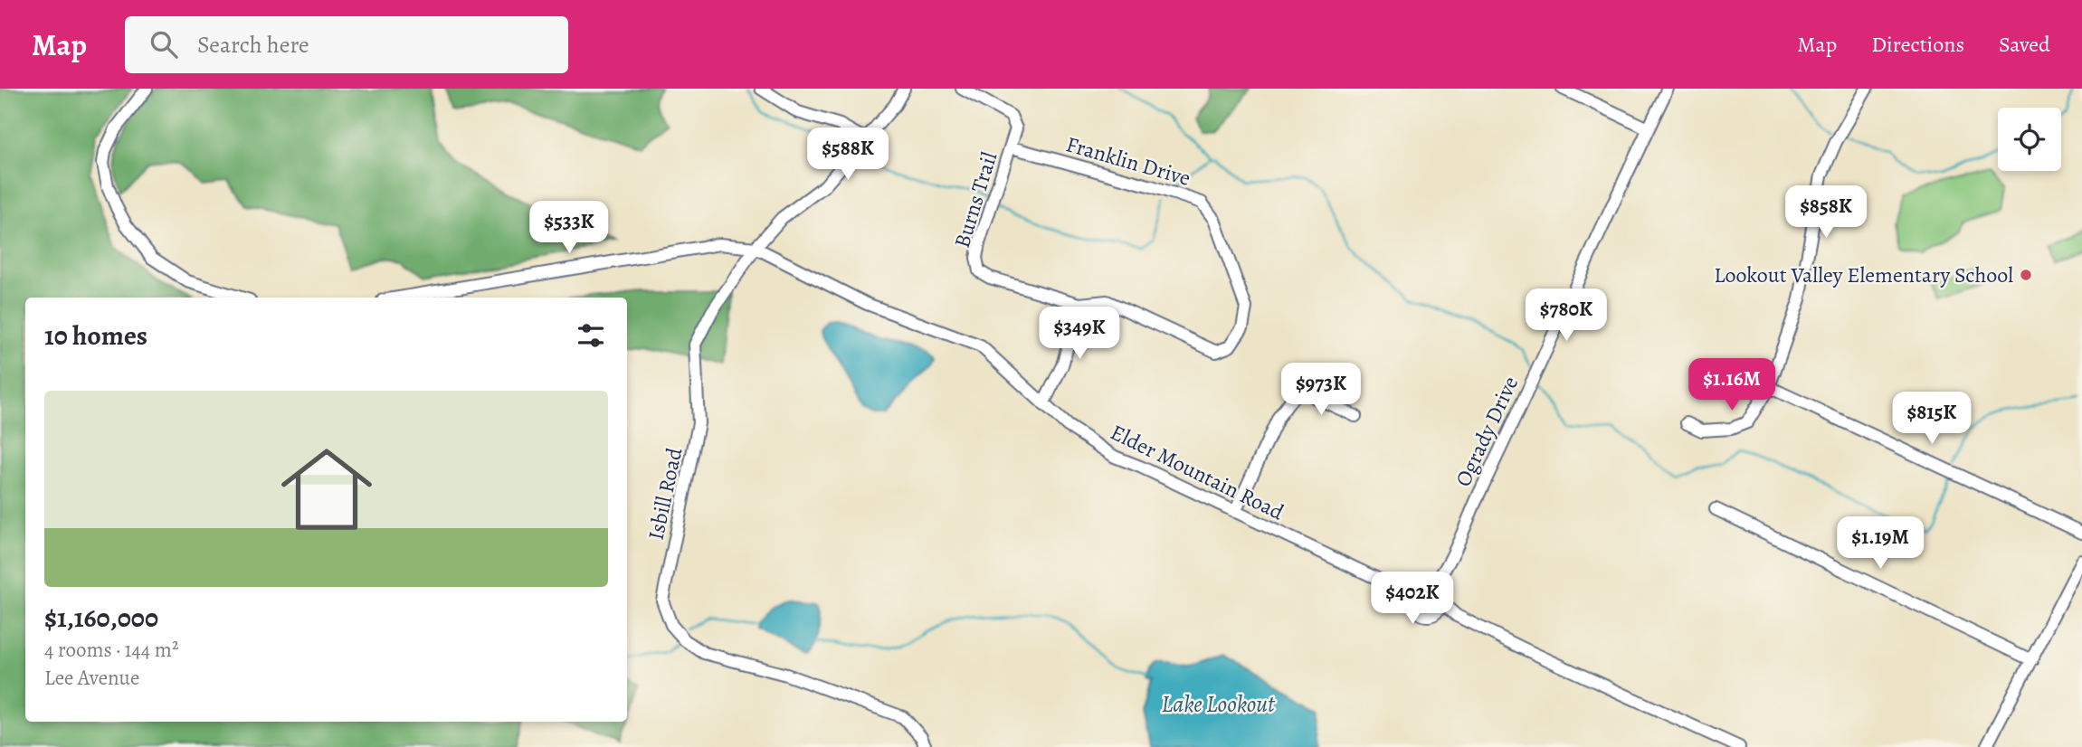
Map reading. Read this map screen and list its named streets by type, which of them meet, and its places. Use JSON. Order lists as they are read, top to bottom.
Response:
{
  "streets": {
    "street": [
      "Franklin Drive",
      "Burns Trail",
      "Ogrady Drive",
      "Elder Mountain Road",
      "Isbill Road"
    ]
  },
  "crossings": [
    ["Franklin Drive", "Burns Trail"],
    ["Ogrady Drive", "Elder Mountain Road"],
    ["Elder Mountain Road", "Isbill Road"]
  ],
  "water": ["Lake Lookout"],
  "places": ["Lookout Valley Elementary School"],
  "page": {
    "header": "Map",
    "search": "Search here",
    "nav": ["Map", "Directions", "Saved"],
    "price": [
      "$588K",
      "$858K",
      "$533K",
      "$780K",
      "$349K",
      "$1.16M",
      "$973K",
      "$815K",
      "$1.19M",
      "$402K"
    ],
    "heading": "10 homes",
    "list": [
      {
        "name": "$1,160,000",
        "note": "4 rooms · 144 m² · Lee Avenue"
      }
    ]
  }
}
